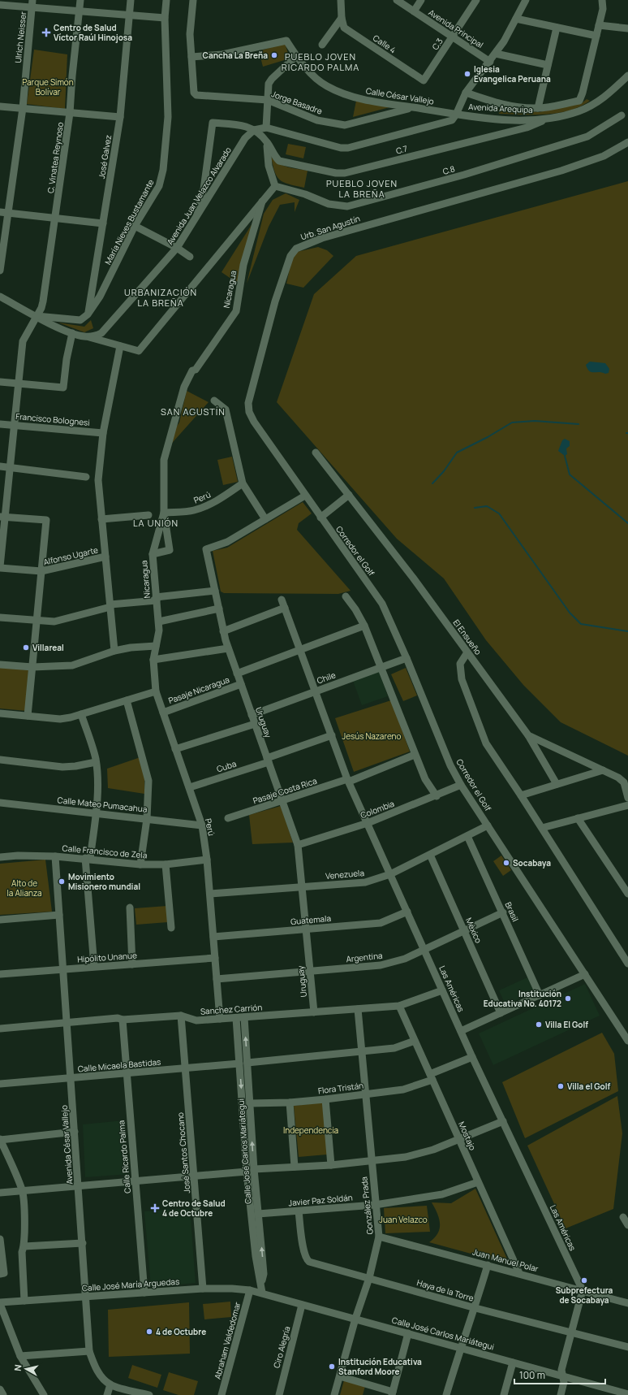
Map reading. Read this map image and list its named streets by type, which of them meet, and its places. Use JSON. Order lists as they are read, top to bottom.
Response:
{
  "streets": {
    "street": [
      "Avenida Principal",
      "Ulrich Neisser",
      "Calle 4",
      "C.3",
      "Calle César Vallejo",
      "Jorge Basadre",
      "Avenida Arequipa",
      "C.7",
      "José Galvez",
      "C. Vinatea Reynoso",
      "C.8",
      "Avenida Juan Velazco Alvarado",
      "María Nieves Bustamante",
      "Urb. San Agustín",
      "Nicaragua",
      "Francisco Bolognesi",
      "Perú",
      "Corredor el Golf",
      "Alfonso Ugarte",
      "El Ensueño",
      "Chile",
      "Pasaje Nicaragua",
      "Uruguay",
      "Cuba",
      "Pasaje Costa Rica",
      "Calle Mateo Pumacahua",
      "Colombia",
      "Calle Francisco de Zela",
      "Venezuela",
      "Brasil",
      "Guatemala",
      "México",
      "Hipólito Unanue",
      "Argentina",
      "Las Américas",
      "Sanchez Carrión",
      "Calle Micaela Bastidas",
      "Flora Tristán",
      "Mostajo",
      "Avenida César Vallejo",
      "Calle José Carlos Mariátegui",
      "José Santos Chocano",
      "Calle Ricardo Palma",
      "Javier Paz Soldán",
      "González Prada",
      "Juan Manuel Polar",
      "Calle José María Arguedas",
      "Haya de la Torre",
      "Abraham Valdedomar",
      "Ciro Alegría"
    ]
  },
  "crossings": [
    ["Avenida Principal", "C.3"],
    ["Calle 4", "C.3"],
    ["Calle César Vallejo", "Jorge Basadre"],
    ["Calle César Vallejo", "Avenida Arequipa"],
    ["Avenida Arequipa", "C.7"],
    ["José Galvez", "María Nieves Bustamante"],
    ["C. Vinatea Reynoso", "Francisco Bolognesi"],
    ["C. Vinatea Reynoso", "Alfonso Ugarte"],
    ["Urb. San Agustín", "Corredor el Golf"],
    ["Urb. San Agustín", "Uruguay"],
    ["Nicaragua", "Perú"],
    ["Perú", "Pasaje Nicaragua"],
    ["Perú", "Cuba"],
    ["Perú", "Calle Mateo Pumacahua"],
    ["Perú", "Calle Francisco de Zela"],
    ["Perú", "Venezuela"],
    ["Perú", "Guatemala"],
    ["Perú", "Hipólito Unanue"],
    ["Perú", "Argentina"],
    ["Perú", "Sanchez Carrión"],
    ["Corredor el Golf", "Chile"],
    ["Corredor el Golf", "Uruguay"],
    ["Corredor el Golf", "Colombia"],
    ["Corredor el Golf", "Venezuela"],
    ["Chile", "Uruguay"],
    ["Chile", "Las Américas"],
    ["Pasaje Nicaragua", "Uruguay"],
    ["Uruguay", "Cuba"],
    ["Uruguay", "Pasaje Costa Rica"],
    ["Uruguay", "Colombia"],
    ["Uruguay", "Venezuela"],
    ["Uruguay", "Guatemala"],
    ["Uruguay", "Argentina"],
    ["Uruguay", "Sanchez Carrión"],
    ["Cuba", "Las Américas"],
    ["Pasaje Costa Rica", "Las Américas"],
    ["Colombia", "Las Américas"],
    ["Calle Francisco de Zela", "Avenida César Vallejo"],
    ["Venezuela", "Brasil"],
    ["Venezuela", "México"],
    ["Venezuela", "Las Américas"],
    ["Brasil", "Argentina"],
    ["Guatemala", "Las Américas"],
    ["México", "Argentina"],
    ["Hipólito Unanue", "Avenida César Vallejo"],
    ["Argentina", "Las Américas"],
    ["Las Américas", "Sanchez Carrión"],
    ["Las Américas", "Flora Tristán"],
    ["Las Américas", "Juan Manuel Polar"],
    ["Sanchez Carrión", "Mostajo"],
    ["Sanchez Carrión", "Avenida César Vallejo"],
    ["Sanchez Carrión", "Calle José Carlos Mariátegui"],
    ["Sanchez Carrión", "José Santos Chocano"],
    ["Sanchez Carrión", "Calle Ricardo Palma"],
    ["Sanchez Carrión", "González Prada"],
    ["Calle Micaela Bastidas", "Avenida César Vallejo"],
    ["Calle Micaela Bastidas", "Calle José Carlos Mariátegui"],
    ["Calle Micaela Bastidas", "José Santos Chocano"],
    ["Calle Micaela Bastidas", "Calle Ricardo Palma"],
    ["Flora Tristán", "Mostajo"],
    ["Flora Tristán", "Calle José Carlos Mariátegui"],
    ["Flora Tristán", "González Prada"],
    ["Mostajo", "Javier Paz Soldán"],
    ["Mostajo", "Juan Manuel Polar"],
    ["Avenida César Vallejo", "Calle José María Arguedas"],
    ["Calle José Carlos Mariátegui", "Javier Paz Soldán"],
    ["Calle José Carlos Mariátegui", "González Prada"],
    ["Calle José Carlos Mariátegui", "Calle José María Arguedas"],
    ["Calle José Carlos Mariátegui", "Ciro Alegría"],
    ["José Santos Chocano", "Calle José María Arguedas"],
    ["Calle Ricardo Palma", "Calle José María Arguedas"],
    ["Javier Paz Soldán", "González Prada"],
    ["Javier Paz Soldán", "Haya de la Torre"],
    ["González Prada", "Juan Manuel Polar"],
    ["González Prada", "Haya de la Torre"],
    ["Calle José María Arguedas", "Abraham Valdedomar"]
  ],
  "districts": [
    "PUEBLO JOVEN RICARDO PALMA",
    "PUEBLO JOVEN LA BREÑA",
    "URBANIZACIÓN LA BREÑA",
    "SAN AGUSTÍN",
    "LA UNIÓN"
  ],
  "parks": [
    "Parque Simón Bolívar",
    "Jesús Nazareno",
    "Alto de la Alianza",
    "Independencia",
    "Juan Velazco"
  ],
  "places": {
    "health": ["Centro de Salud Víctor Raúl Hinojosa", "Centro de Salud 4 de Octubre"],
    "other": [
      "Cancha La Breña",
      "Iglesia Evangelica Peruana",
      "Villareal",
      "Socabaya",
      "Movimiento Misionero mundial",
      "Institución Educativa No. 40172",
      "Villa El Golf",
      "Villa el Golf",
      "Subprefectura de Socabaya",
      "4 de Octubre",
      "Institución Educativa Stanford Moore"
    ]
  },
  "scale_bar": "100 m",
  "north": "left"
}
